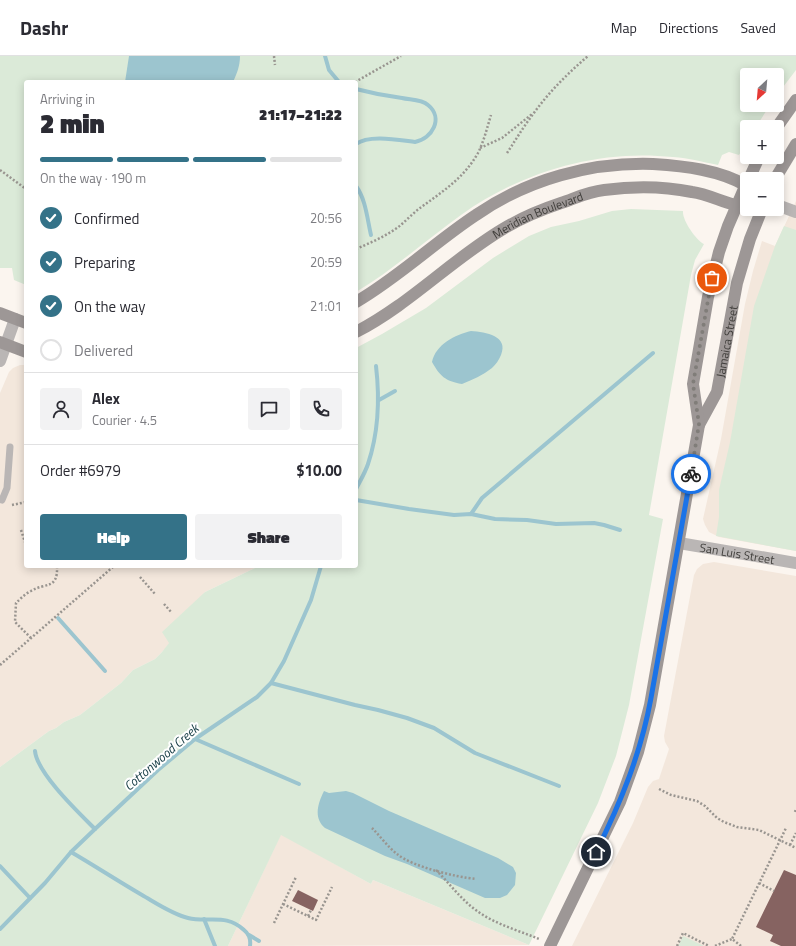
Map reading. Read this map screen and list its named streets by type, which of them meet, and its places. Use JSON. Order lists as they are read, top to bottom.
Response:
{
  "streets": {
    "main road": ["Meridian Boulevard", "Jamaica Street"],
    "street": ["San Luis Street"]
  },
  "crossings": [
    ["Jamaica Street", "San Luis Street"]
  ],
  "water": ["Cottonwood Creek"],
  "north": "bottom left",
  "page": {
    "header": "Dashr",
    "nav": ["Map", "Directions", "Saved"],
    "map_buttons": ["+", "−"],
    "heading": ["2 min", "Arriving in", "21:17–21:22"],
    "panel": [
      "Alex",
      "Courier · 4.5",
      "Order #6979",
      "$10.00"
    ],
    "bar": "On the way · 190 m",
    "list": [
      ["Confirmed", "20:56"],
      ["Preparing", "20:59"],
      ["On the way", "21:01"],
      "Delivered"
    ],
    "buttons": ["Help", "Share"]
  }
}
